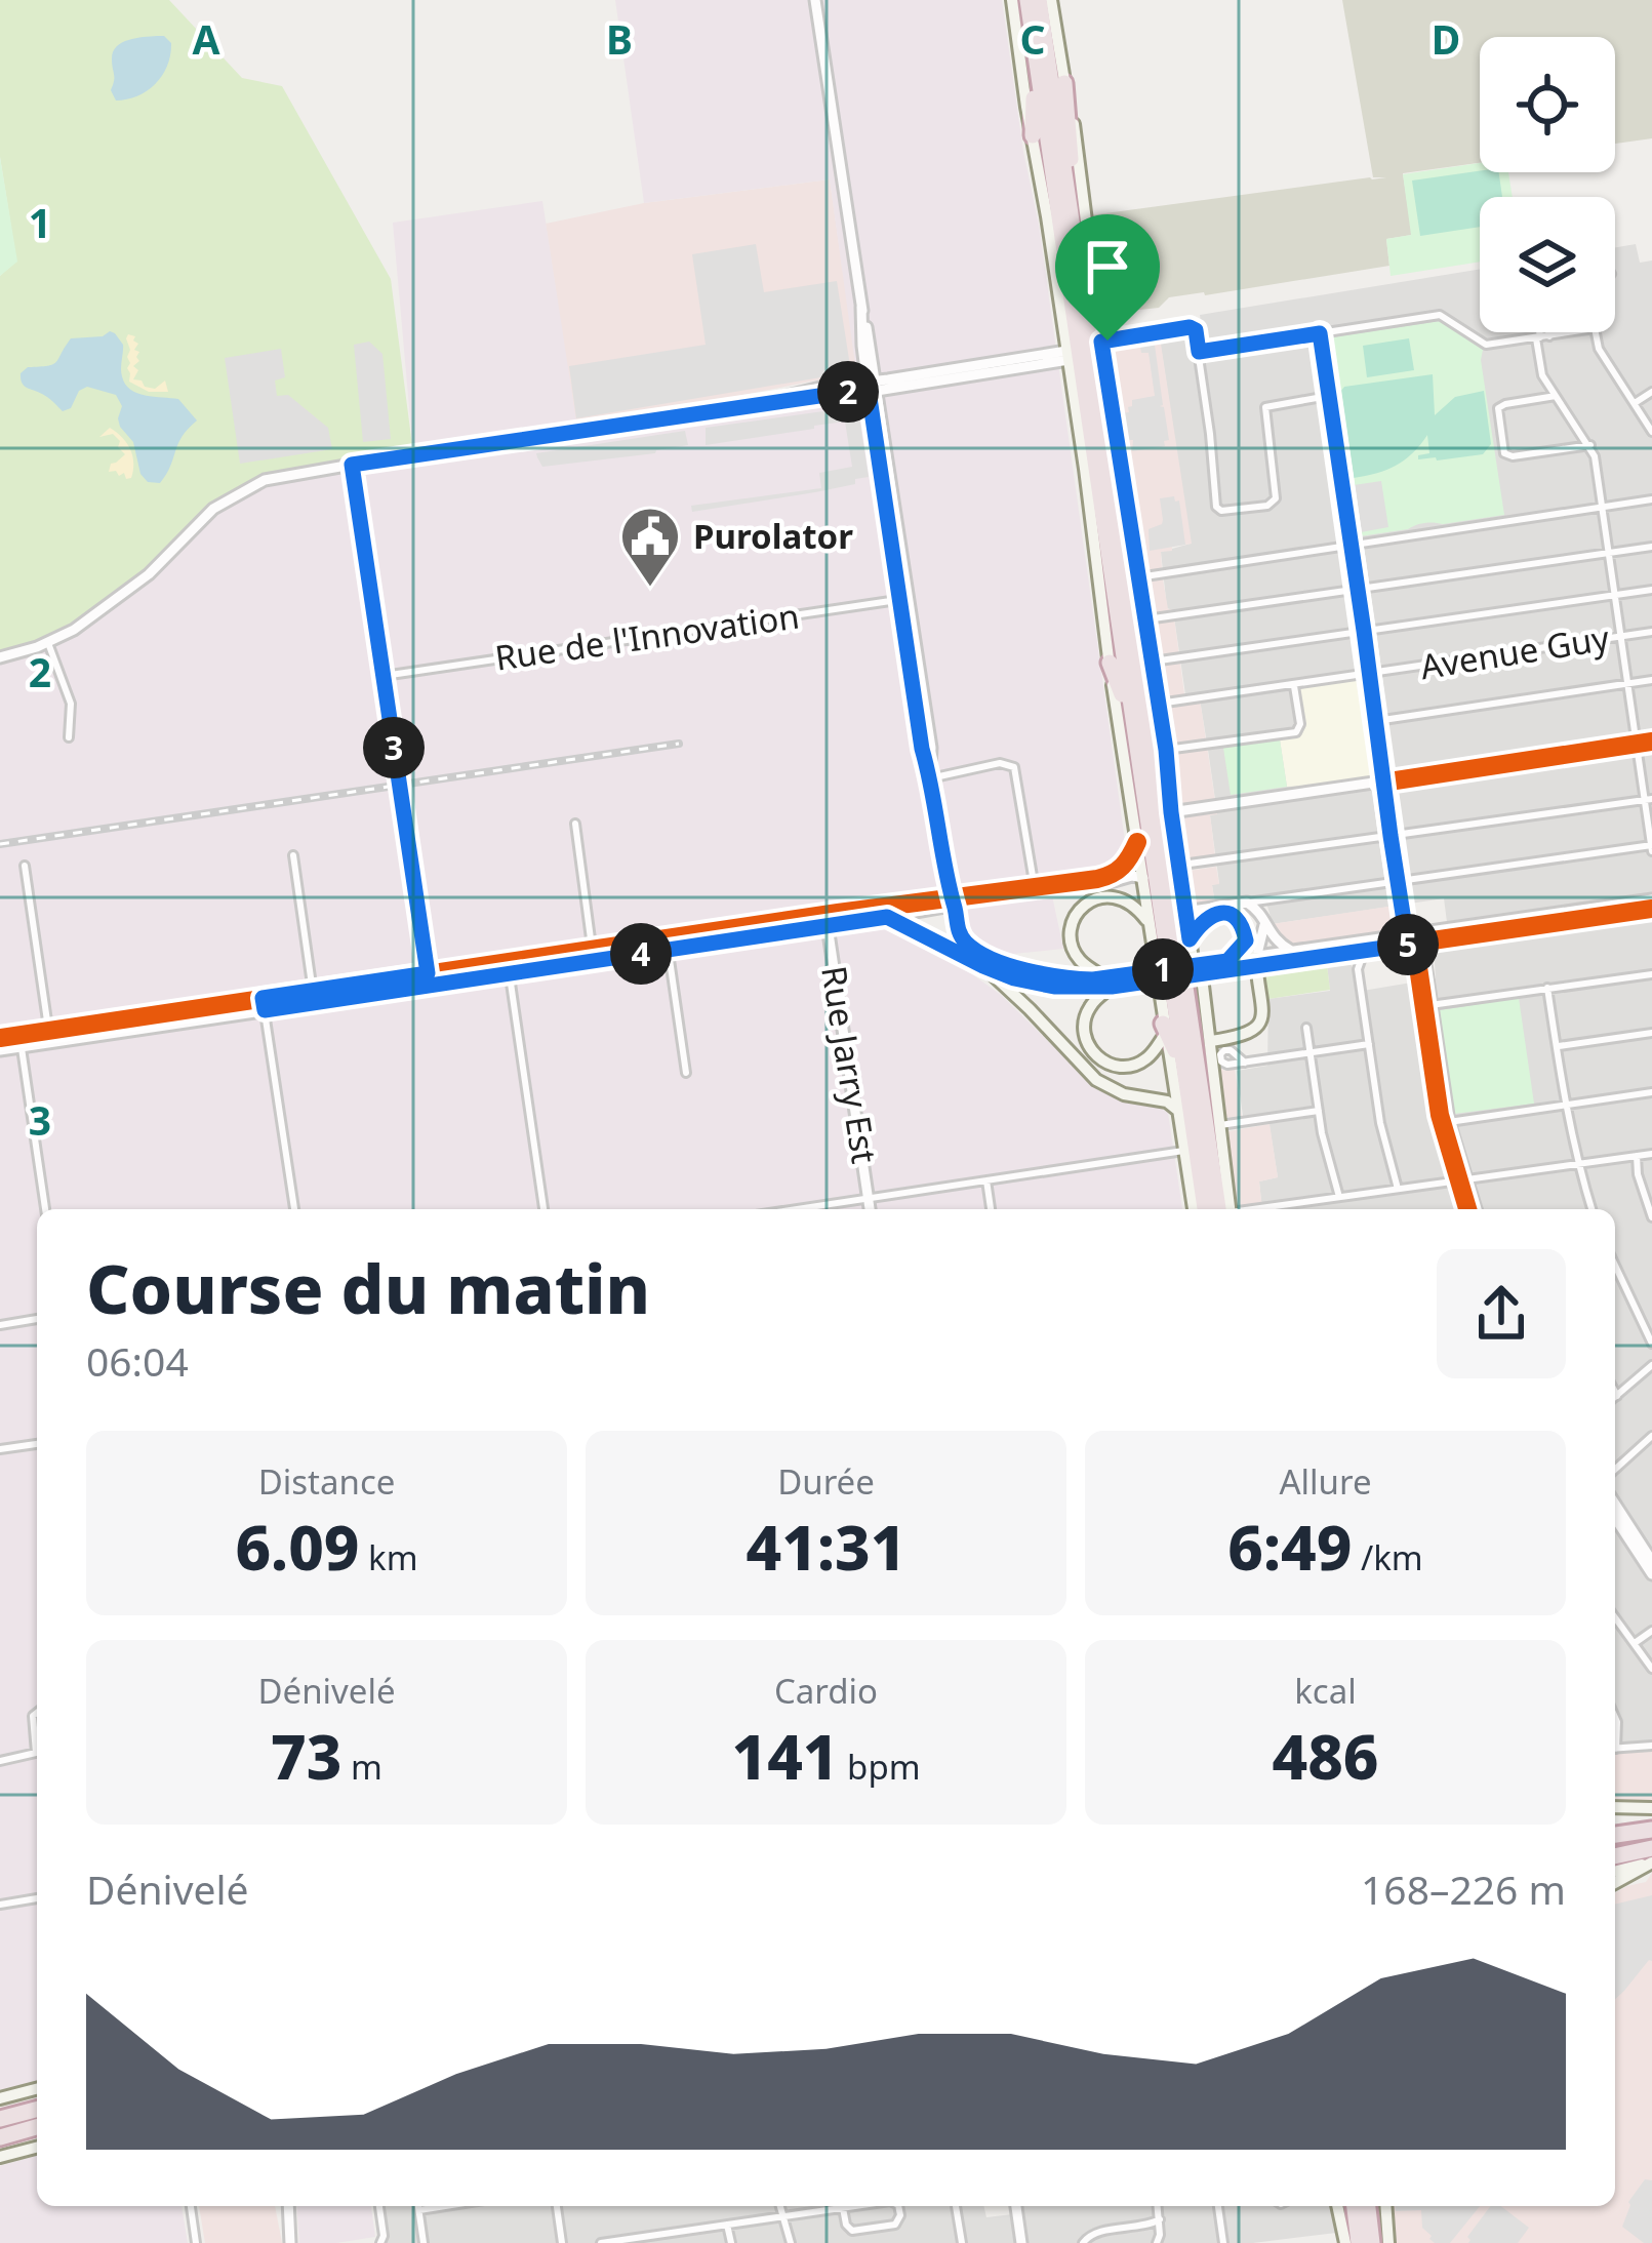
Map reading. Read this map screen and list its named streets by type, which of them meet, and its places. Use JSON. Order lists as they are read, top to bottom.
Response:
{
  "streets": {
    "street": ["Rue de l'Innovation", "Avenue Guy", "Rue Jarry Est"]
  },
  "places": {
    "public building": ["Purolator"]
  },
  "page": {
    "pins": [
      "2",
      "3",
      "5",
      "4",
      "1"
    ],
    "heading": ["Course du matin", "06:04"],
    "stats": [
      ["Distance", "6.09 km"],
      ["Durée", "41:31"],
      ["Allure", "6:49 /km"],
      ["Dénivelé", "73 m"],
      ["Cardio", "141 bpm"],
      ["kcal", "486"]
    ],
    "chart": ["Dénivelé", "168–226 m"]
  },
  "grid": {
    "columns": [
      "A",
      "B",
      "C",
      "D"
    ],
    "rows": ["1", "2", "3"]
  }
}
